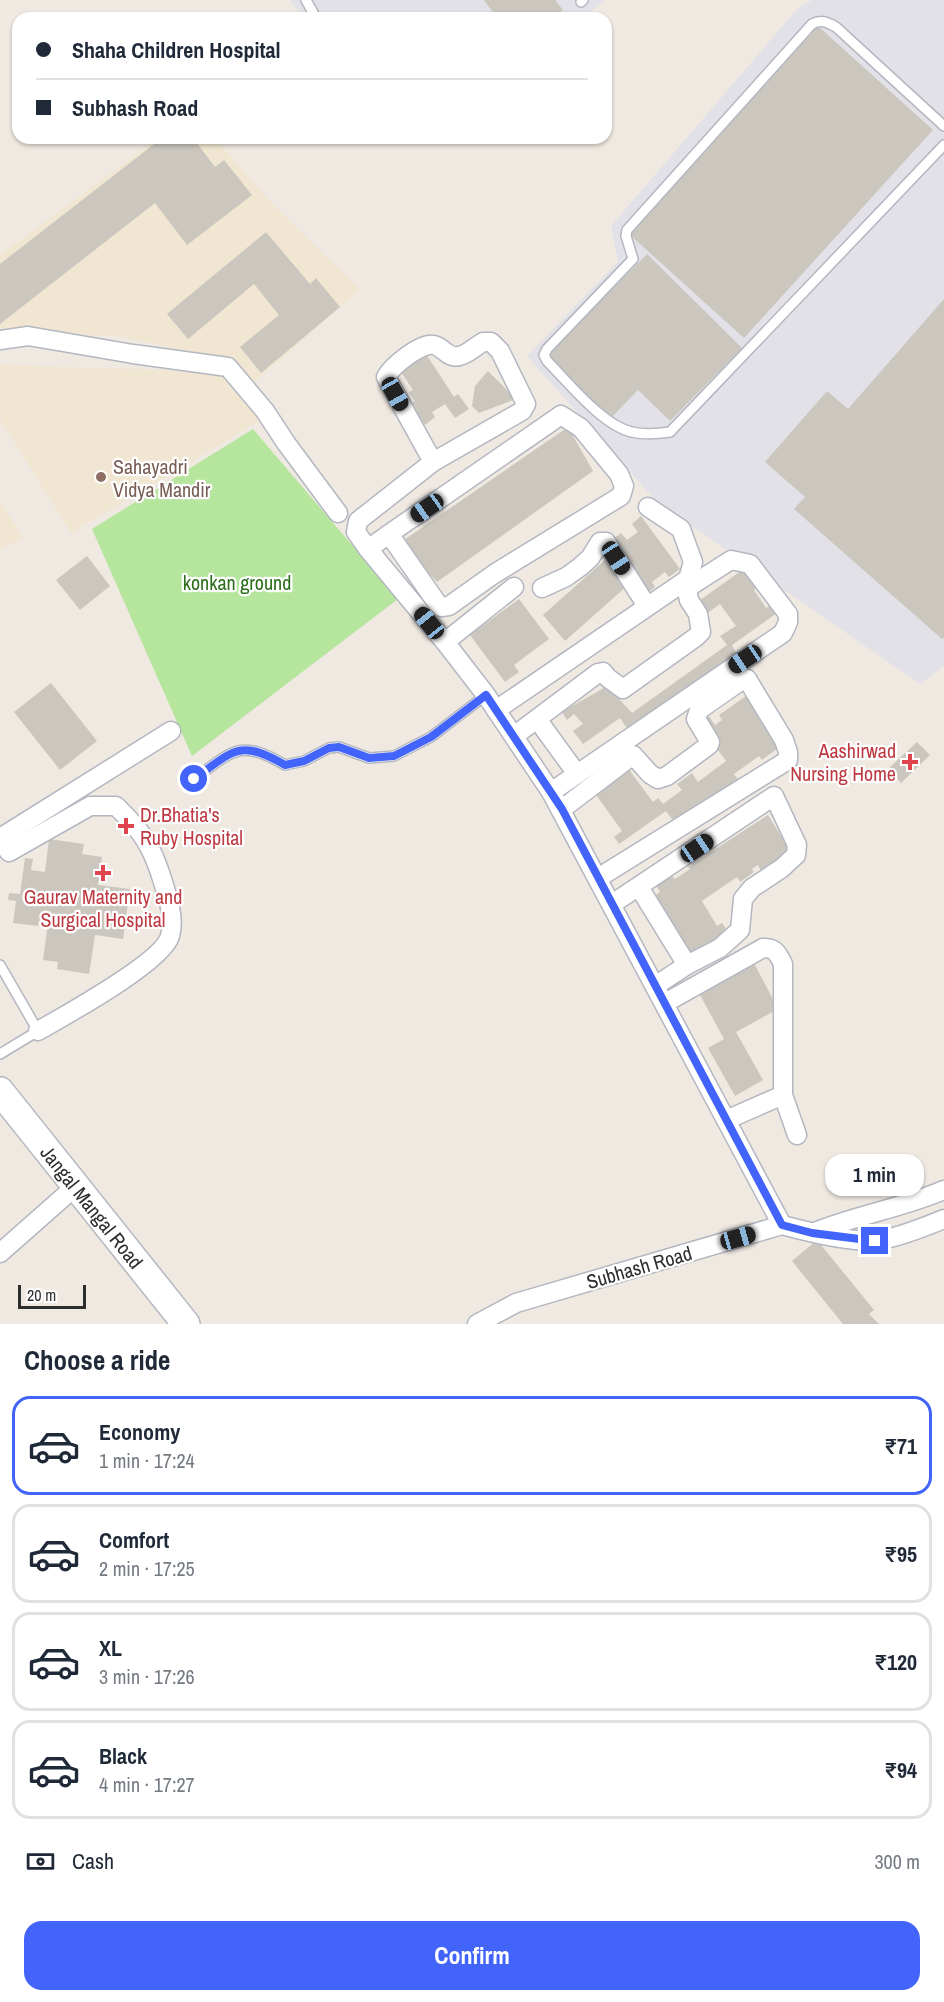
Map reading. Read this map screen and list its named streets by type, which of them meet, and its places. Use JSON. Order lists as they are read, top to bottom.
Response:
{
  "streets": {
    "main road": ["Jangal Mangal Road"],
    "street": ["Subhash Road"]
  },
  "parks": ["konkan ground"],
  "places": {
    "other": ["Sahayadri Vidya Mandir"],
    "health": ["Aashirwad Nursing Home", "Dr.Bhatia's Ruby Hospital", "Gaurav Maternity and Surgical Hospital"]
  },
  "scale_bar": "20 m",
  "page": {
    "banner": ["Shaha Children Hospital", "Subhash Road"],
    "bubble": "1 min",
    "scale": "20 m",
    "heading": "Choose a ride",
    "list": [
      {
        "name": "Economy",
        "note": "1 min · 17:24",
        "value": "₹71"
      },
      {
        "name": "Comfort",
        "note": "2 min · 17:25",
        "value": "₹95"
      },
      {
        "name": "XL",
        "note": "3 min · 17:26",
        "value": "₹120"
      },
      {
        "name": "Black",
        "note": "4 min · 17:27",
        "value": "₹94"
      }
    ],
    "pay": ["Cash", "300 m"],
    "buttons": "Confirm"
  }
}
